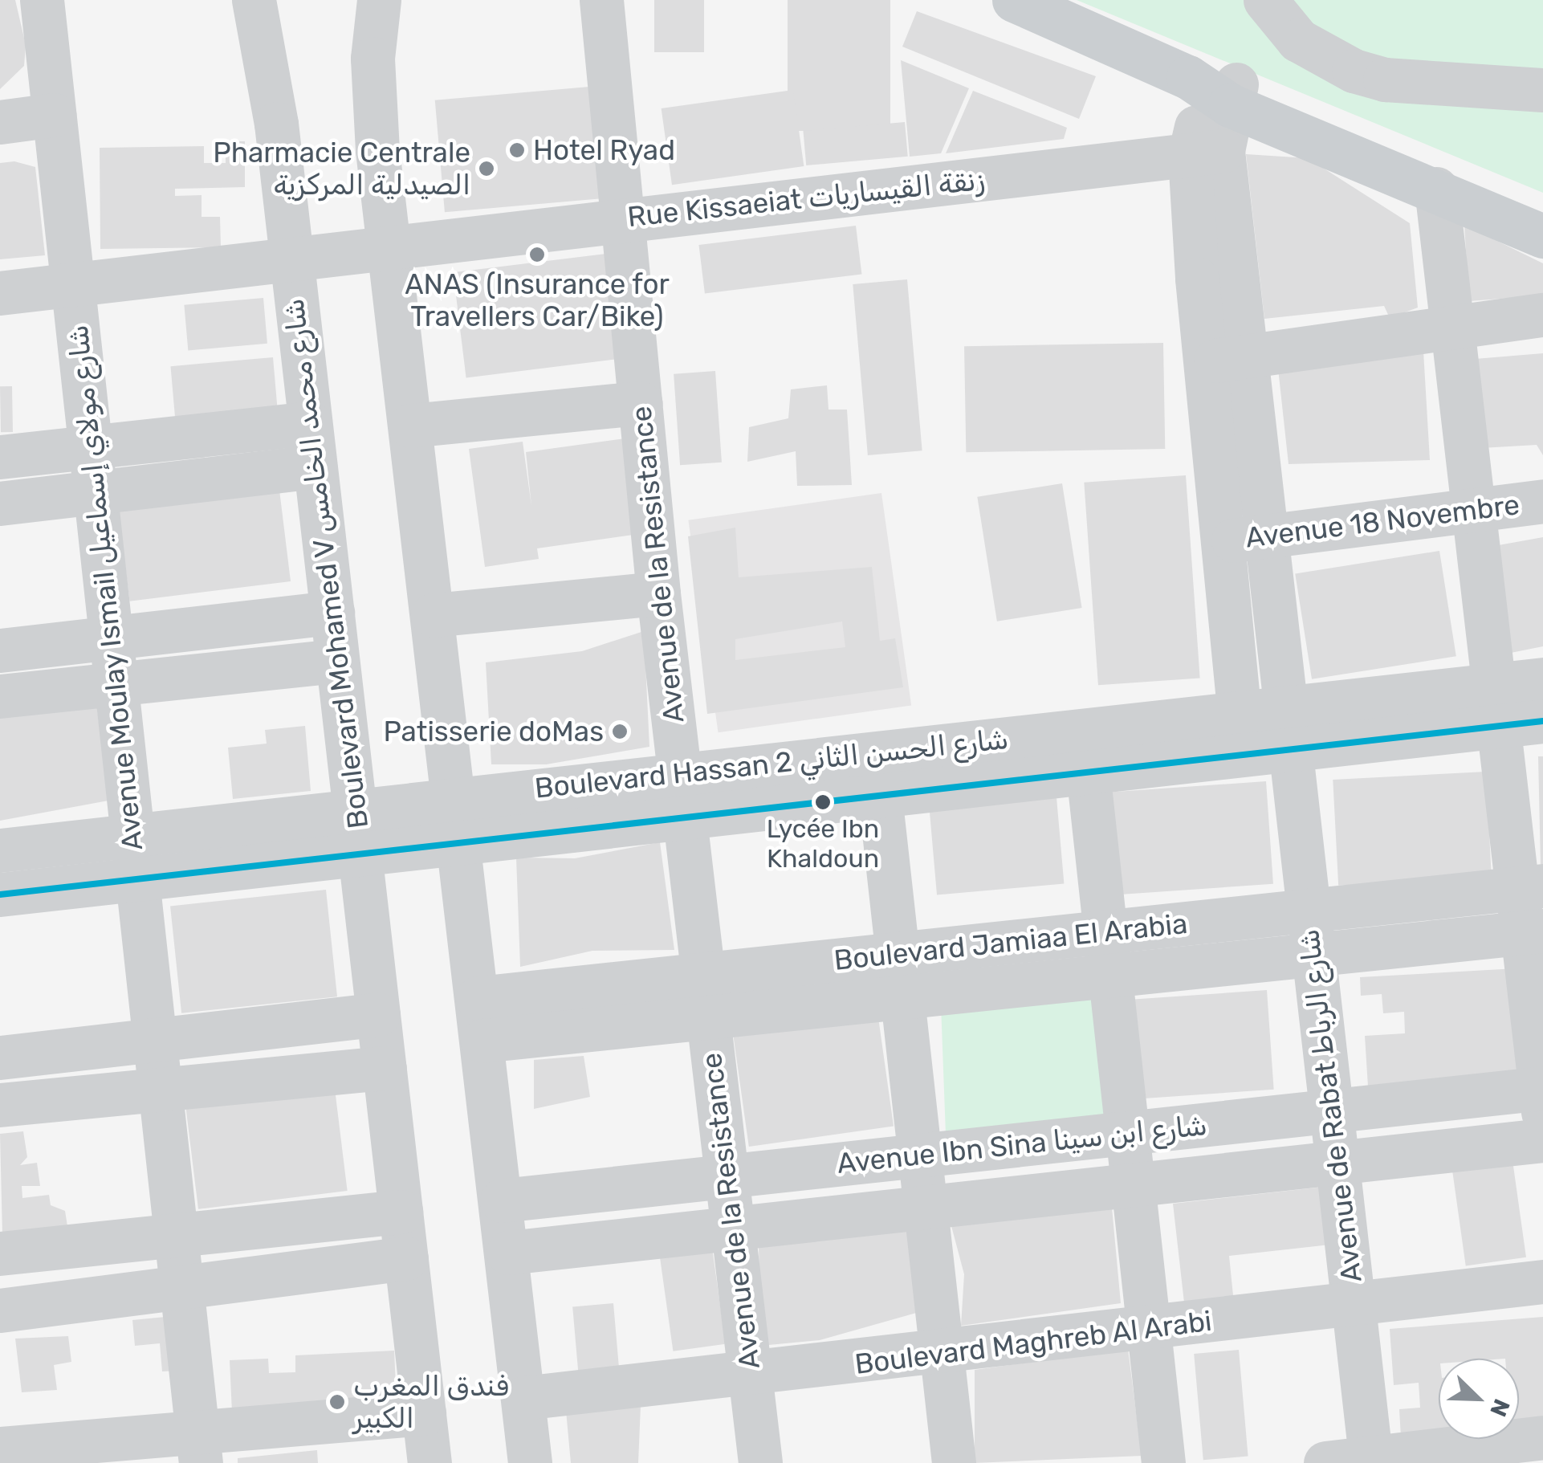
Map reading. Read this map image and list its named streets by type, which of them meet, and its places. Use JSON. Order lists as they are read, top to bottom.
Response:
{
  "streets": {
    "street": [
      "Rue Kissaeiat زنقة القيساريات",
      "Avenue 18 Novembre",
      "Boulevard Mohamed V شارع محمد الخامس",
      "Avenue de la Resistance",
      "Avenue Moulay Ismail شارع مولاي إسماعيل",
      "Boulevard Hassan 2 شارع الحسن الثاني",
      "Boulevard Jamiaa El Arabia",
      "Avenue de Rabat شارع الرباط",
      "Avenue Ibn Sina شارع ابن سينا",
      "Boulevard Maghreb Al Arabi"
    ]
  },
  "crossings": [
    ["Rue Kissaeiat زنقة القيساريات", "Boulevard Mohamed V شارع محمد الخامس"],
    ["Rue Kissaeiat زنقة القيساريات", "Avenue de la Resistance"],
    ["Rue Kissaeiat زنقة القيساريات", "Avenue de Rabat شارع الرباط"],
    ["Avenue 18 Novembre", "Avenue de Rabat شارع الرباط"],
    ["Boulevard Mohamed V شارع محمد الخامس", "Boulevard Hassan 2 شارع الحسن الثاني"],
    ["Avenue de la Resistance", "Boulevard Hassan 2 شارع الحسن الثاني"],
    ["Avenue de la Resistance", "Boulevard Jamiaa El Arabia"],
    ["Avenue de la Resistance", "Avenue Ibn Sina شارع ابن سينا"],
    ["Avenue de la Resistance", "Boulevard Maghreb Al Arabi"],
    ["Avenue Moulay Ismail شارع مولاي إسماعيل", "Boulevard Hassan 2 شارع الحسن الثاني"],
    ["Boulevard Hassan 2 شارع الحسن الثاني", "Avenue de Rabat شارع الرباط"],
    ["Boulevard Jamiaa El Arabia", "Avenue de Rabat شارع الرباط"],
    ["Avenue de Rabat شارع الرباط", "Avenue Ibn Sina شارع ابن سينا"],
    ["Avenue de Rabat شارع الرباط", "Boulevard Maghreb Al Arabi"]
  ],
  "places": [
    "Hotel Ryad",
    "Pharmacie Centrale الصيدلية المركزية",
    "ANAS (Insurance for Travellers Car/Bike)",
    "Patisserie doMas",
    "Lycée Ibn Khaldoun",
    "فندق المغرب الكبير"
  ],
  "north": "bottom right"
}
